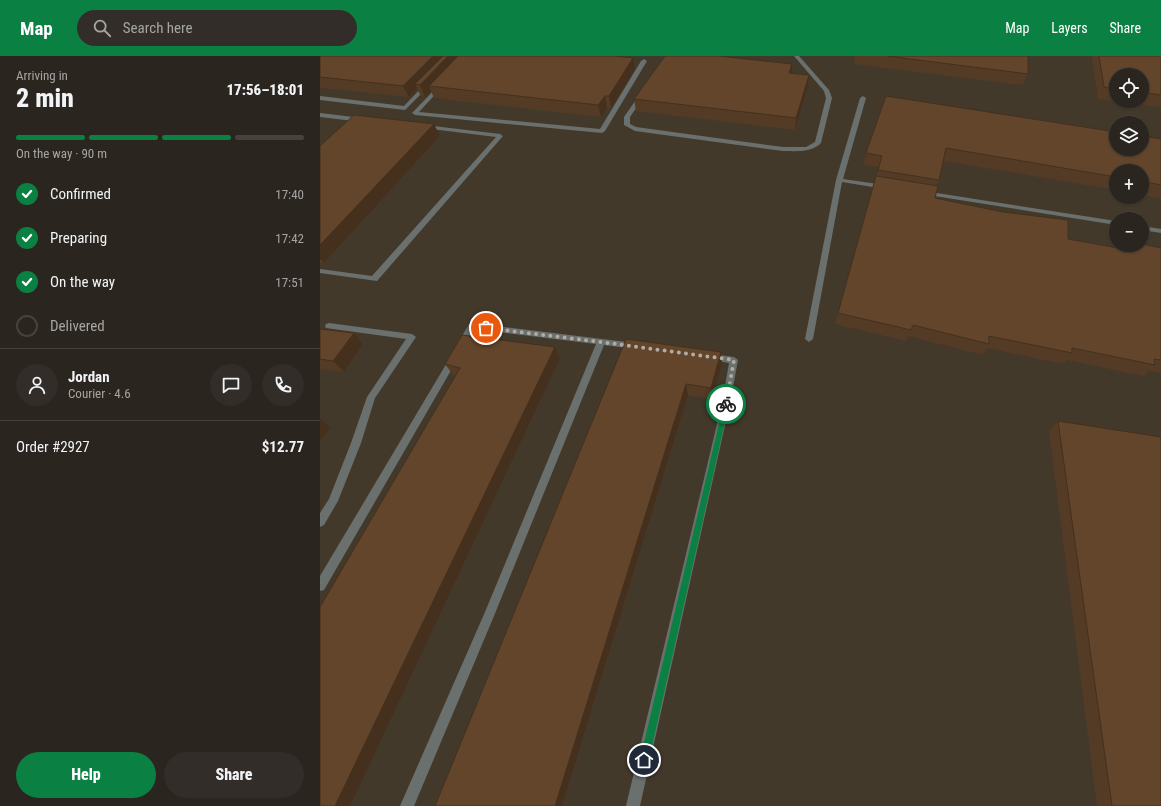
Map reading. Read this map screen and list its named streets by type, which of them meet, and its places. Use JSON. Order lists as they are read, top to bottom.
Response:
{
  "page": {
    "header": "Map",
    "search": "Search here",
    "nav": ["Map", "Layers", "Share"],
    "heading": ["2 min", "Arriving in", "17:56–18:01"],
    "panel": [
      "Jordan",
      "Courier · 4.6",
      "Order #2927",
      "$12.77"
    ],
    "map_buttons": ["+", "−"],
    "bar": "On the way · 90 m",
    "list": [
      ["Confirmed", "17:40"],
      ["Preparing", "17:42"],
      ["On the way", "17:51"],
      "Delivered"
    ],
    "buttons": ["Help", "Share"]
  }
}
